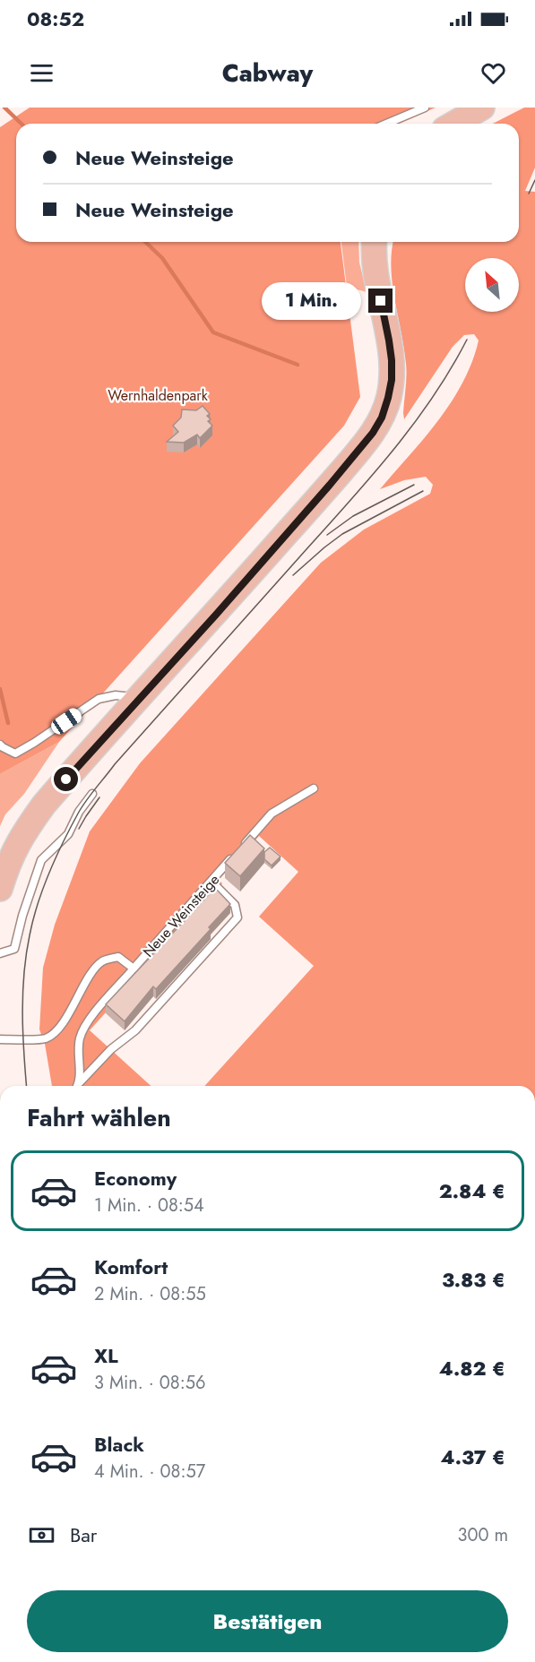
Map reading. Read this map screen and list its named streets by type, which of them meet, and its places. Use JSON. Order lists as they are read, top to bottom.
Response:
{
  "streets": {
    "lane": ["Neue Weinsteige"]
  },
  "parks": ["Wernhaldenpark"],
  "north": "top left",
  "page": {
    "status": "08:52",
    "header": "Cabway",
    "banner": ["Neue Weinsteige", "Neue Weinsteige"],
    "bubble": "1 Min.",
    "heading": "Fahrt wählen",
    "list": [
      {
        "name": "Economy",
        "note": "1 Min. · 08:54",
        "value": "2.84 €"
      },
      {
        "name": "Komfort",
        "note": "2 Min. · 08:55",
        "value": "3.83 €"
      },
      {
        "name": "XL",
        "note": "3 Min. · 08:56",
        "value": "4.82 €"
      },
      {
        "name": "Black",
        "note": "4 Min. · 08:57",
        "value": "4.37 €"
      }
    ],
    "pay": ["Bar", "300 m"],
    "buttons": "Bestätigen"
  }
}
